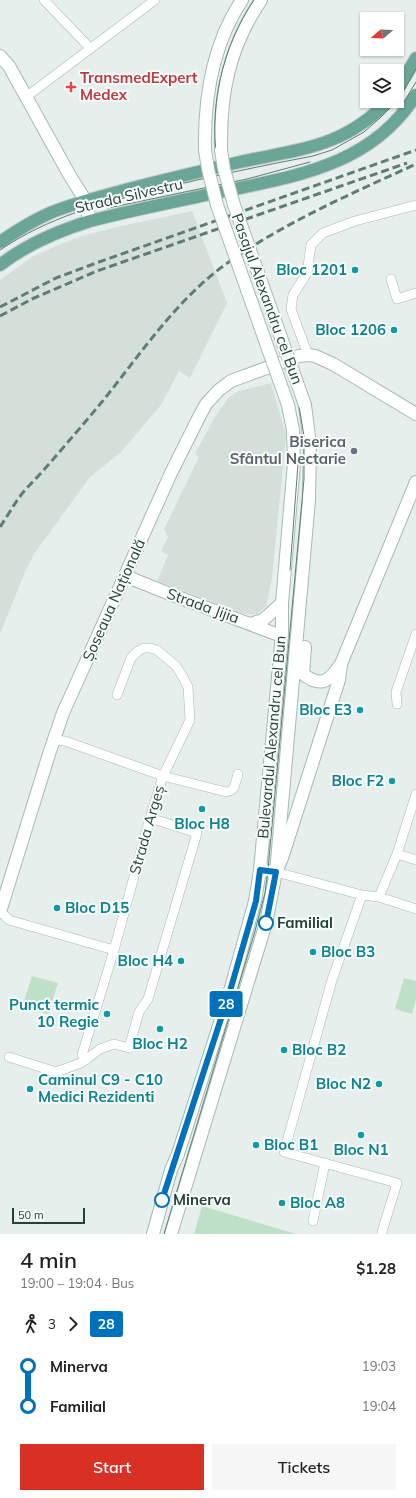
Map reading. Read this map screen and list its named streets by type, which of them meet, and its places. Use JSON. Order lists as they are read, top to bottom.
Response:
{
  "streets": {
    "main road": [
      "Strada Silvestru",
      "Pasajul Alexandru cel Bun",
      "Șoseaua Națională",
      "Strada Jijia",
      "Bulevardul Alexandru cel Bun"
    ],
    "street": ["Strada Argeș"]
  },
  "crossings": [
    ["Pasajul Alexandru cel Bun", "Bulevardul Alexandru cel Bun"],
    ["Șoseaua Națională", "Strada Jijia"],
    ["Șoseaua Națională", "Strada Argeș"],
    ["Strada Jijia", "Bulevardul Alexandru cel Bun"]
  ],
  "places": {
    "health": ["TransmedExpert Medex"],
    "other": [
      "Bloc 1201",
      "Bloc 1206",
      "Biserica Sfântul Nectarie",
      "Bloc E3",
      "Bloc F2",
      "Bloc H8",
      "Bloc D15",
      "Familial",
      "Bloc B3",
      "Bloc H4",
      "Punct termic 10 Regie",
      "Bloc H2",
      "Bloc B2",
      "Bloc N2",
      "Caminul C9 - C10 Medici Rezidenti",
      "Bloc N1",
      "Bloc B1",
      "Minerva",
      "Bloc A8"
    ]
  },
  "lines": ["bus line 28"],
  "scale_bar": "50 m",
  "north": "left",
  "page": {
    "on_map": "28",
    "scale": "50 m",
    "heading": ["4 min", "19:00 – 19:04 · Bus", "$1.28"],
    "legs": ["3", "28"],
    "list": [
      {
        "name": "Minerva",
        "value": "19:03"
      },
      {
        "name": "Familial",
        "value": "19:04"
      }
    ],
    "buttons": ["Start", "Tickets"]
  }
}
